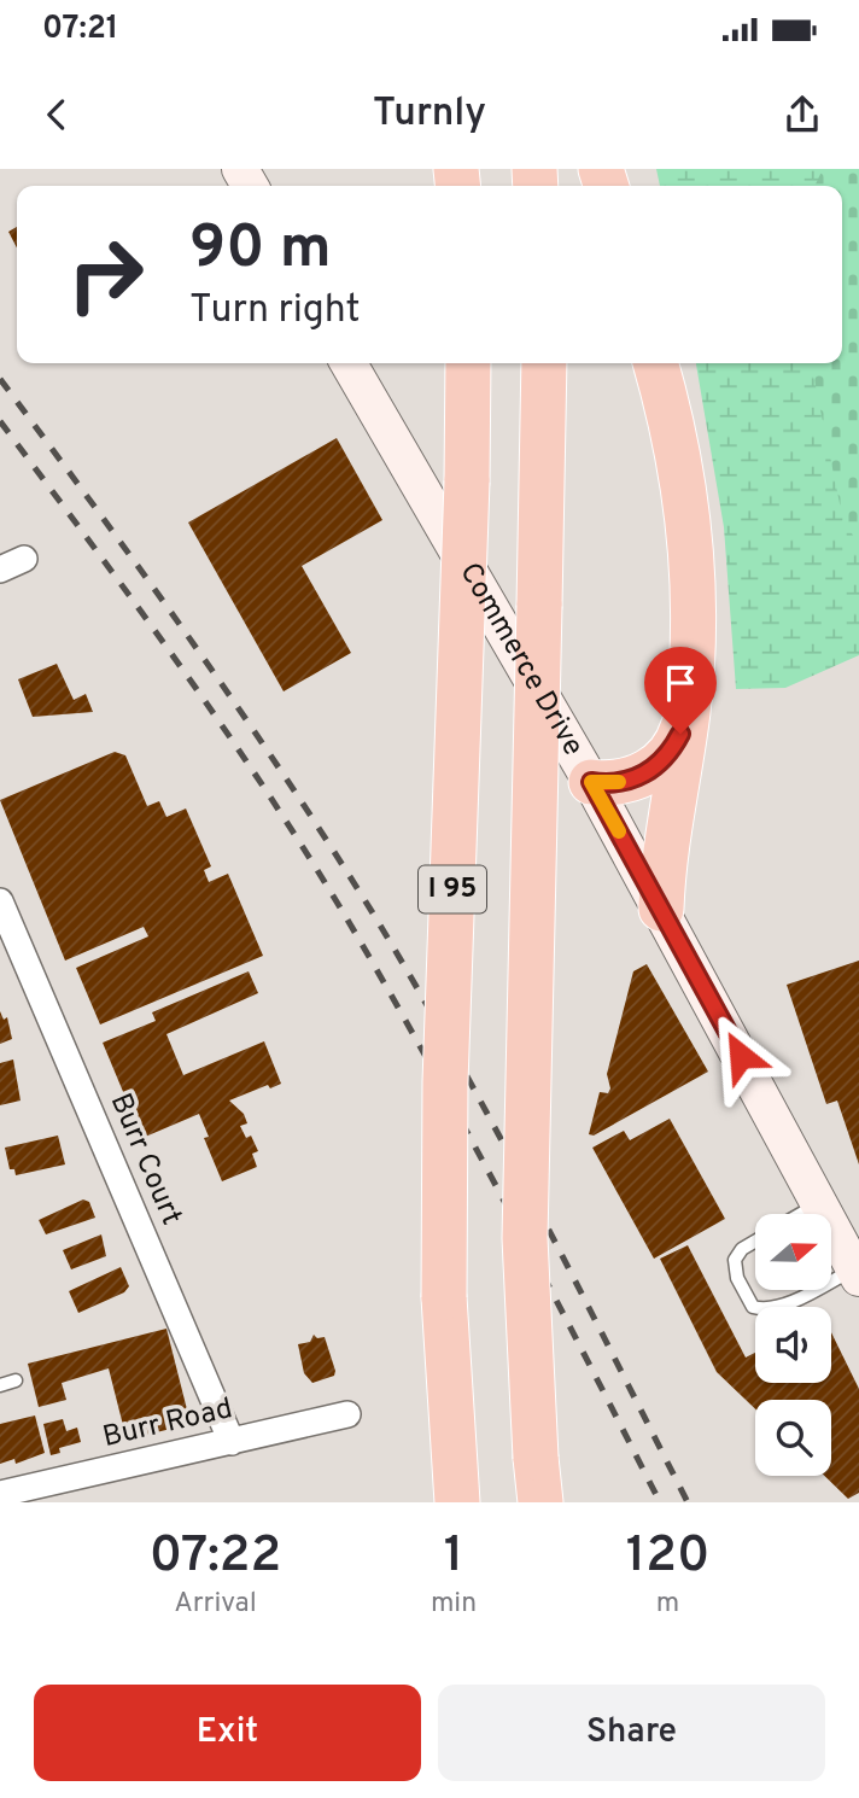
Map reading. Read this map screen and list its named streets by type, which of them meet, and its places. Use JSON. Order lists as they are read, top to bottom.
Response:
{
  "streets": {
    "highway": ["I 95"],
    "main road": ["Commerce Drive"],
    "street": ["Burr Court", "Burr Road"]
  },
  "crossings": [
    ["Burr Court", "Burr Road"]
  ],
  "north": "right",
  "page": {
    "status": "07:21",
    "header": "Turnly",
    "turn": ["90 m", "Turn right"],
    "eta": [
      "07:22",
      "Arrival",
      "1",
      "min",
      "120",
      "m"
    ],
    "buttons": ["Exit", "Share"]
  }
}
